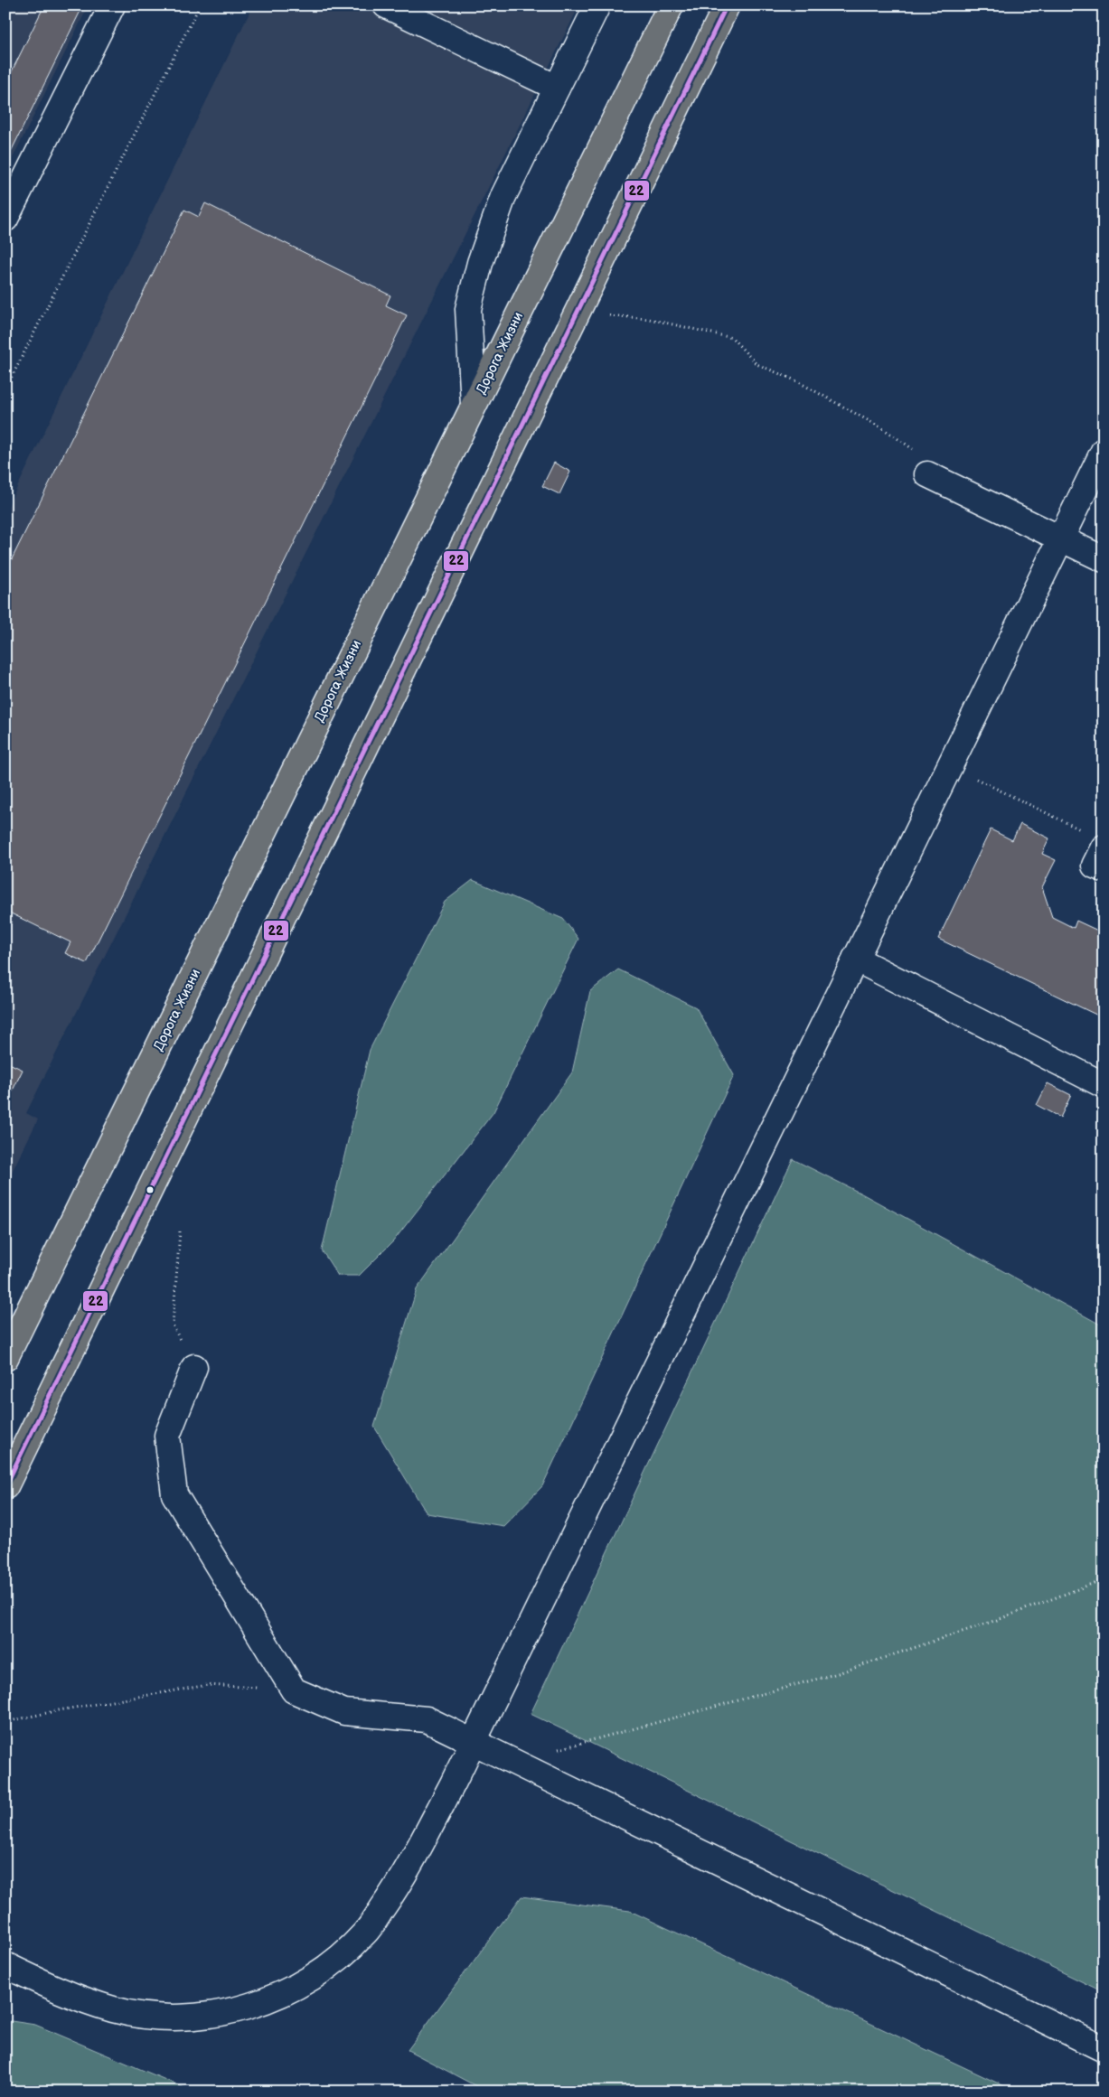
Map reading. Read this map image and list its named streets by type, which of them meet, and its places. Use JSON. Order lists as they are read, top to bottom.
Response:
{
  "streets": {
    "main road": ["Дорога Жизни"]
  },
  "lines": ["transit line 22"]
}
